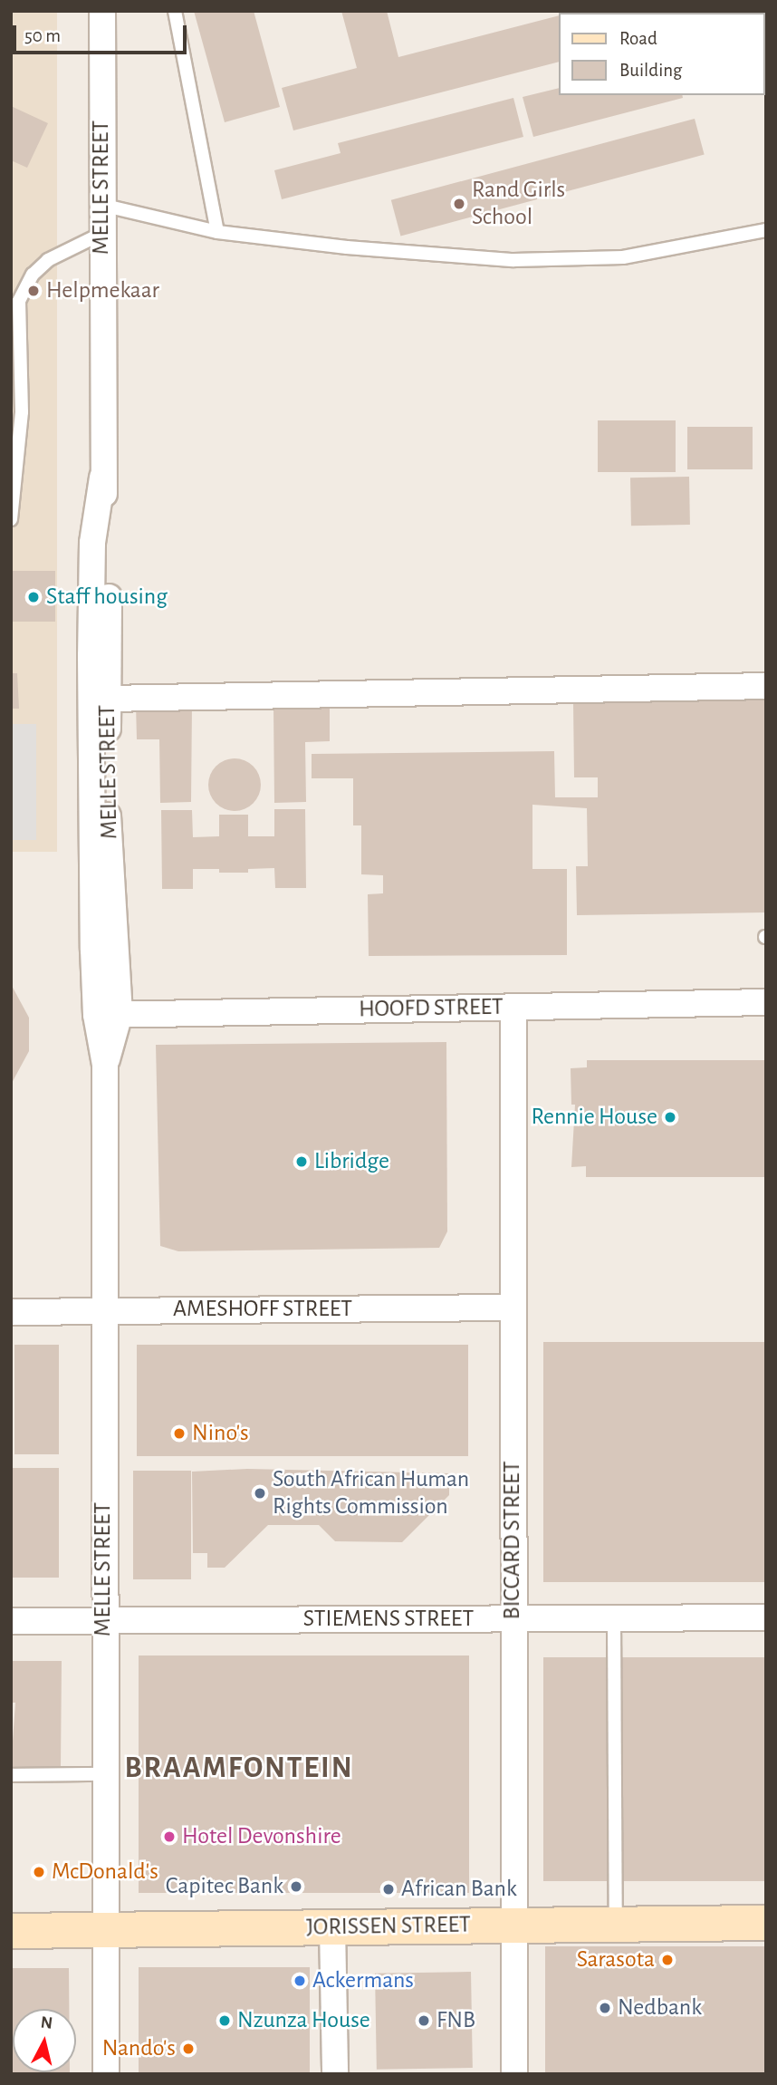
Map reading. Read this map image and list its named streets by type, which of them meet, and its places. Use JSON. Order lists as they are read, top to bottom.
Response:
{
  "streets": {
    "main road": ["JORISSEN STREET"],
    "street": [
      "MELLE STREET",
      "HOOFD STREET",
      "AMESHOFF STREET",
      "BICCARD STREET",
      "STIEMENS STREET"
    ]
  },
  "crossings": [
    ["MELLE STREET", "HOOFD STREET"],
    ["MELLE STREET", "AMESHOFF STREET"],
    ["MELLE STREET", "STIEMENS STREET"],
    ["MELLE STREET", "JORISSEN STREET"],
    ["HOOFD STREET", "BICCARD STREET"],
    ["AMESHOFF STREET", "BICCARD STREET"],
    ["BICCARD STREET", "STIEMENS STREET"],
    ["BICCARD STREET", "JORISSEN STREET"]
  ],
  "districts": ["BRAAMFONTEIN"],
  "places": [
    "Rand Girls School",
    "Helpmekaar",
    "Staff housing",
    "Rennie House",
    "Libridge",
    "Nino's",
    "South African Human Rights Commission",
    "Hotel Devonshire",
    "McDonald's",
    "Capitec Bank",
    "African Bank",
    "Sarasota",
    "Ackermans",
    "Nedbank",
    "Nzunza House",
    "FNB",
    "Nando's"
  ],
  "legend": ["Road", "Building"],
  "scale_bar": "50 m",
  "north": "top"
}
